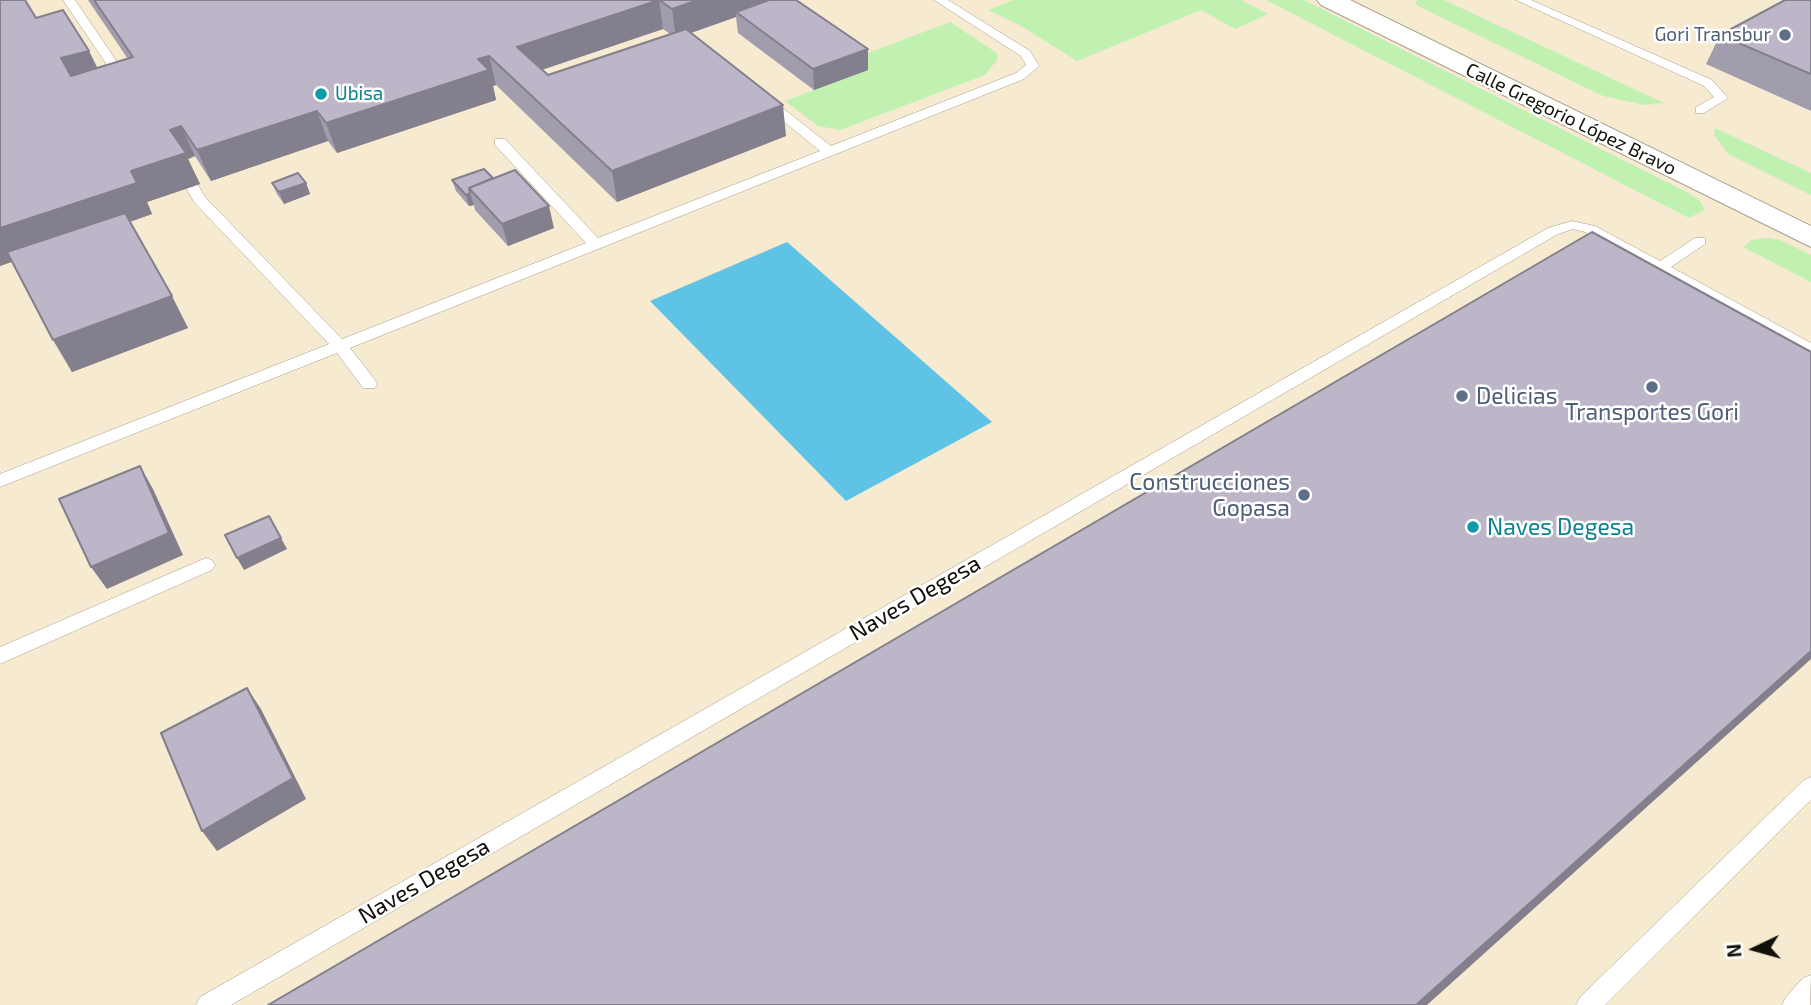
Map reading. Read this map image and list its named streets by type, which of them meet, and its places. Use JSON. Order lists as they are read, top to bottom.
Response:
{
  "streets": {
    "main road": ["Calle Gregorio López Bravo"],
    "lane": ["Naves Degesa"]
  },
  "places": [
    "Gori Transbur",
    "Ubisa",
    "Transportes Gori",
    "Delicias",
    "Construcciones Gopasa",
    "Naves Degesa"
  ],
  "north": "left"
}
